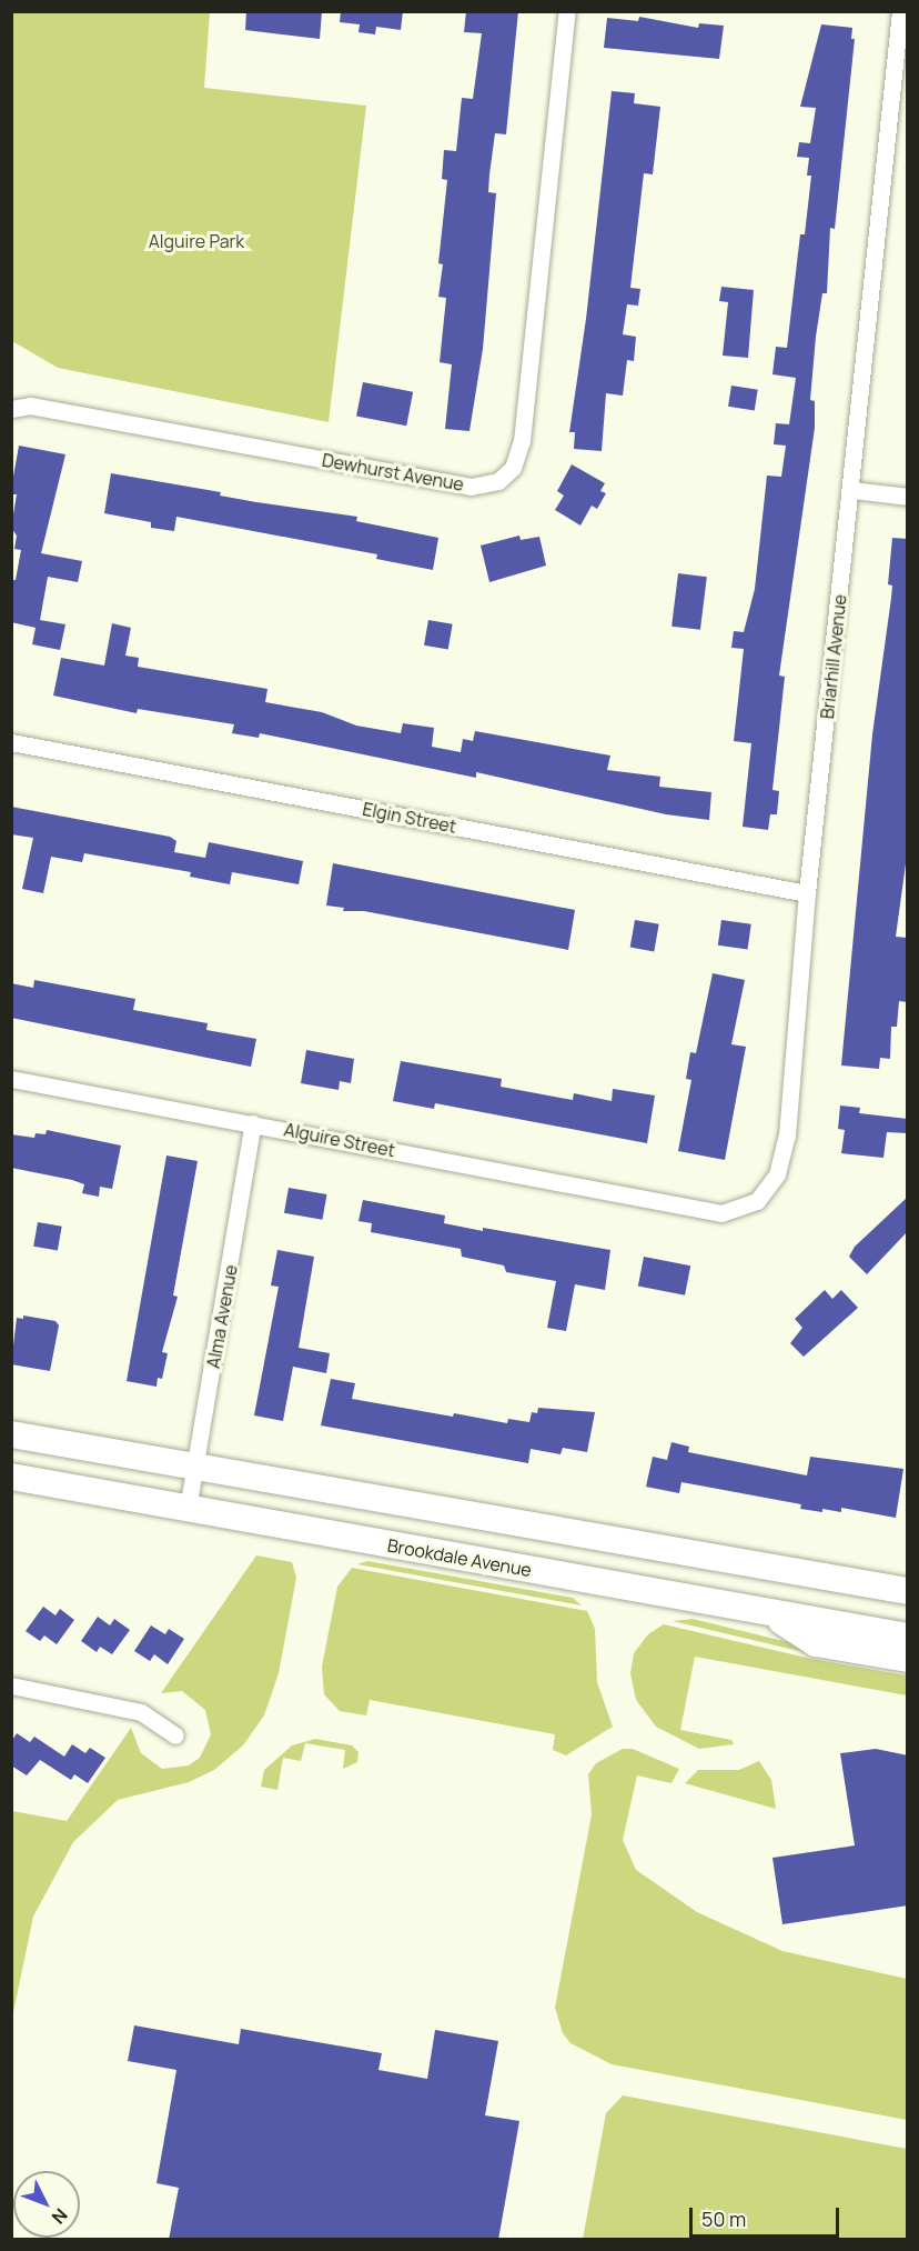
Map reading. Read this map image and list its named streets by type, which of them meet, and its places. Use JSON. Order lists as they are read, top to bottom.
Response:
{
  "streets": {
    "main road": ["Brookdale Avenue"],
    "street": [
      "Dewhurst Avenue",
      "Briarhill Avenue",
      "Elgin Street",
      "Alguire Street",
      "Alma Avenue"
    ]
  },
  "crossings": [
    ["Briarhill Avenue", "Elgin Street"],
    ["Briarhill Avenue", "Alguire Street"],
    ["Alguire Street", "Alma Avenue"],
    ["Alma Avenue", "Brookdale Avenue"]
  ],
  "parks": ["Alguire Park"],
  "scale_bar": "50 m",
  "north": "bottom right"
}
